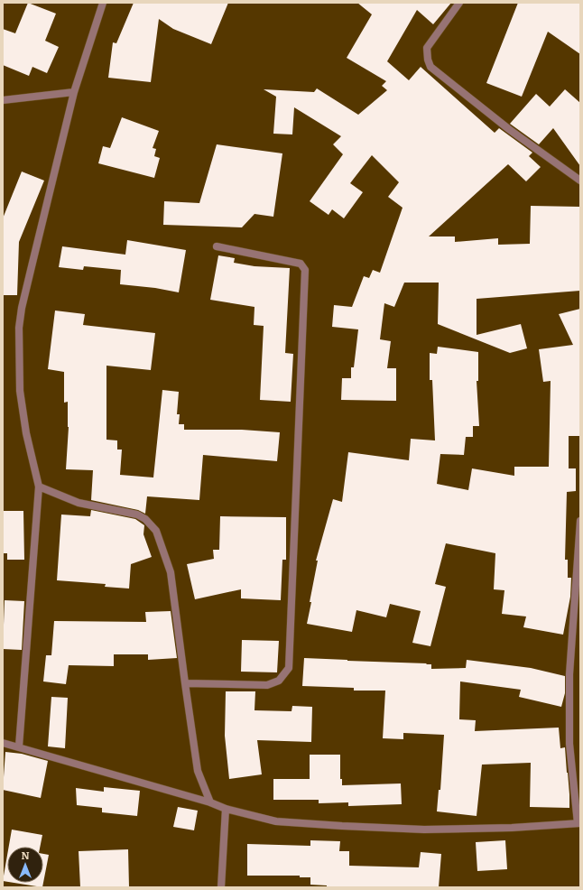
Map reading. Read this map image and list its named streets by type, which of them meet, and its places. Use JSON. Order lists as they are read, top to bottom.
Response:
{
  "north": "top"
}
